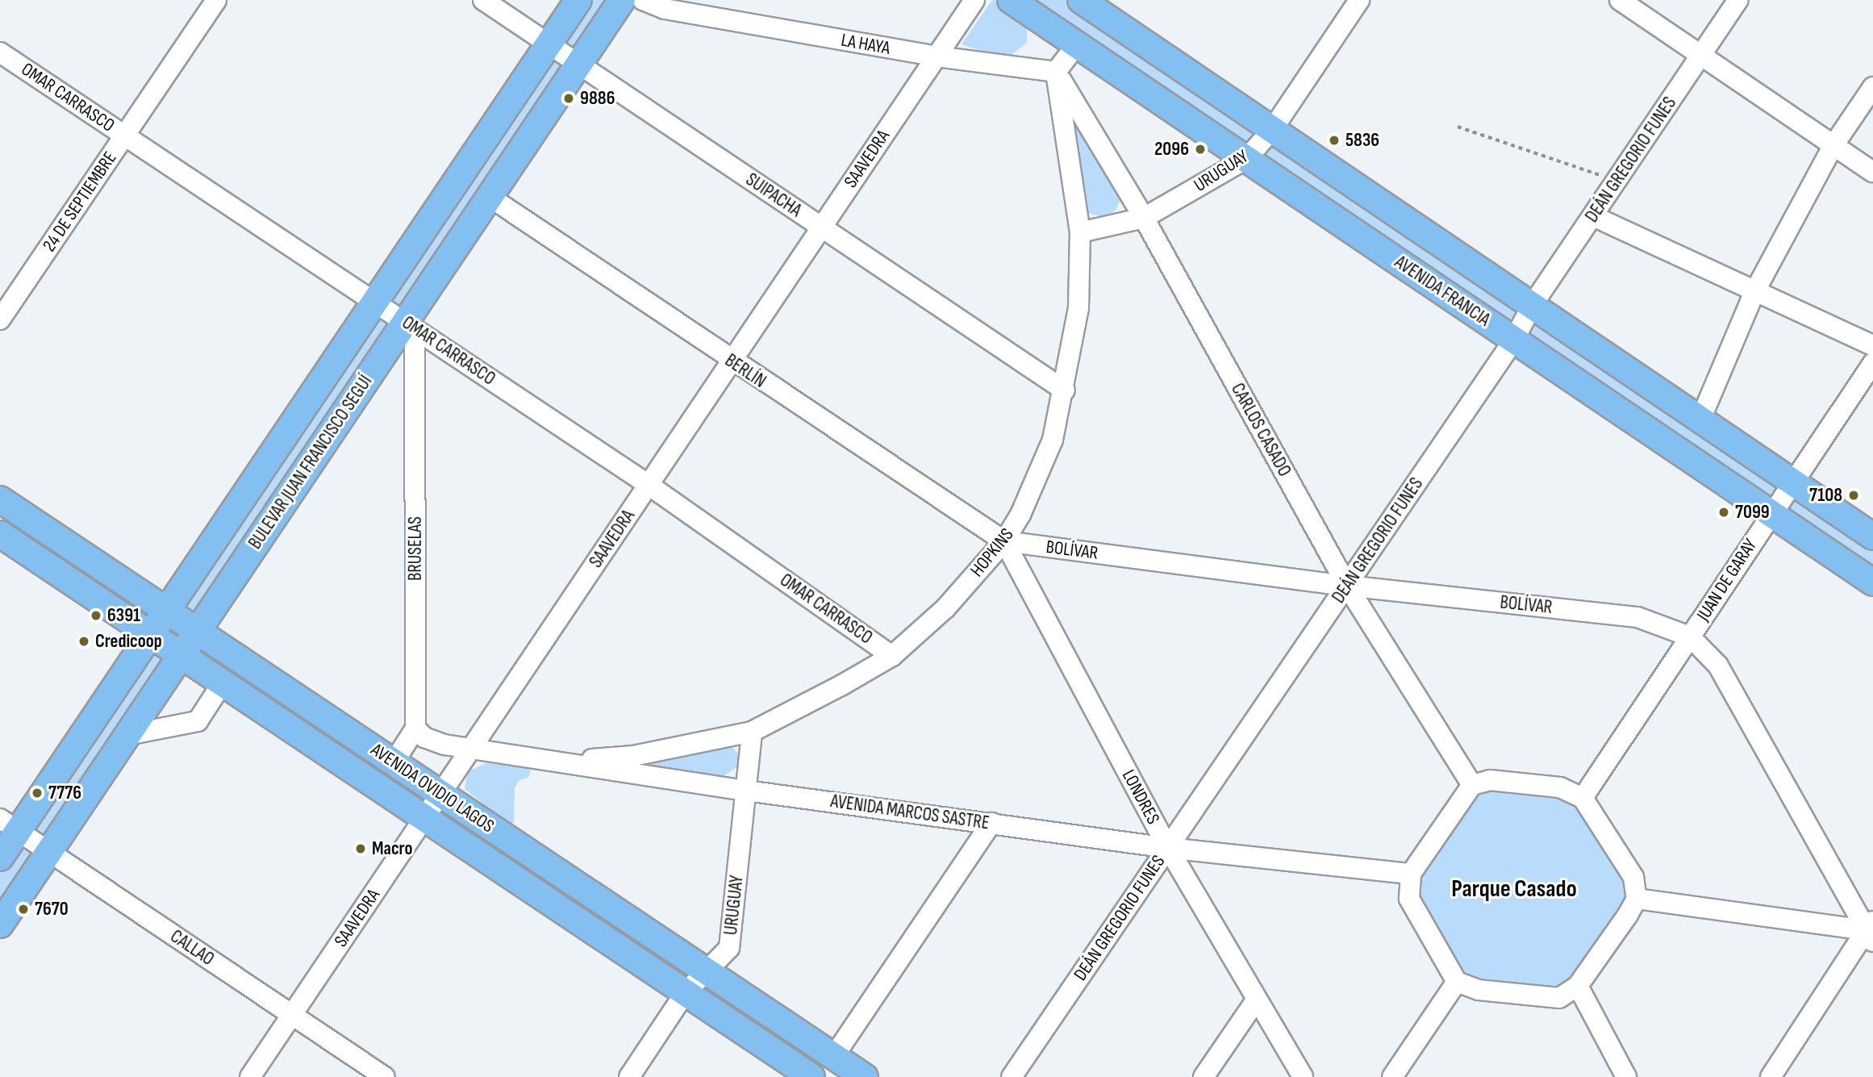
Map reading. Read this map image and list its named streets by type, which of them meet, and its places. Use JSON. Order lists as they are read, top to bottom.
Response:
{
  "streets": {
    "main road": ["AVENIDA FRANCIA", "BULEVAR JUAN FRANCISCO SEGUÍ", "AVENIDA OVIDIO LAGOS"],
    "street": [
      "LA HAYA",
      "OMAR CARRASCO",
      "SAAVEDRA",
      "DEÁN GREGORIO FUNES",
      "URUGUAY",
      "SUIPACHA",
      "24 DE SEPTIEMBRE",
      "BERLÍN",
      "CARLOS CASADO",
      "BRUSELAS",
      "BOLÍVAR",
      "HOPKINS",
      "JUAN DE GARAY",
      "LONDRES",
      "AVENIDA MARCOS SASTRE",
      "CALLAO"
    ]
  },
  "crossings": [
    ["LA HAYA", "SAAVEDRA"],
    ["LA HAYA", "CARLOS CASADO"],
    ["LA HAYA", "HOPKINS"],
    ["OMAR CARRASCO", "SAAVEDRA"],
    ["OMAR CARRASCO", "24 DE SEPTIEMBRE"],
    ["OMAR CARRASCO", "BULEVAR JUAN FRANCISCO SEGUÍ"],
    ["OMAR CARRASCO", "BRUSELAS"],
    ["OMAR CARRASCO", "HOPKINS"],
    ["SAAVEDRA", "SUIPACHA"],
    ["SAAVEDRA", "BERLÍN"],
    ["SAAVEDRA", "AVENIDA OVIDIO LAGOS"],
    ["SAAVEDRA", "AVENIDA MARCOS SASTRE"],
    ["SAAVEDRA", "CALLAO"],
    ["DEÁN GREGORIO FUNES", "AVENIDA FRANCIA"],
    ["DEÁN GREGORIO FUNES", "CARLOS CASADO"],
    ["DEÁN GREGORIO FUNES", "BOLÍVAR"],
    ["DEÁN GREGORIO FUNES", "LONDRES"],
    ["DEÁN GREGORIO FUNES", "AVENIDA MARCOS SASTRE"],
    ["URUGUAY", "AVENIDA FRANCIA"],
    ["URUGUAY", "CARLOS CASADO"],
    ["URUGUAY", "HOPKINS"],
    ["URUGUAY", "AVENIDA OVIDIO LAGOS"],
    ["URUGUAY", "AVENIDA MARCOS SASTRE"],
    ["SUIPACHA", "BULEVAR JUAN FRANCISCO SEGUÍ"],
    ["SUIPACHA", "HOPKINS"],
    ["AVENIDA FRANCIA", "JUAN DE GARAY"],
    ["BERLÍN", "BULEVAR JUAN FRANCISCO SEGUÍ"],
    ["BERLÍN", "BOLÍVAR"],
    ["BERLÍN", "HOPKINS"],
    ["BERLÍN", "LONDRES"],
    ["CARLOS CASADO", "BOLÍVAR"],
    ["CARLOS CASADO", "HOPKINS"],
    ["BULEVAR JUAN FRANCISCO SEGUÍ", "BRUSELAS"],
    ["BULEVAR JUAN FRANCISCO SEGUÍ", "AVENIDA OVIDIO LAGOS"],
    ["BULEVAR JUAN FRANCISCO SEGUÍ", "CALLAO"],
    ["BRUSELAS", "AVENIDA MARCOS SASTRE"],
    ["BOLÍVAR", "HOPKINS"],
    ["BOLÍVAR", "JUAN DE GARAY"],
    ["BOLÍVAR", "LONDRES"],
    ["HOPKINS", "LONDRES"],
    ["HOPKINS", "AVENIDA MARCOS SASTRE"],
    ["LONDRES", "AVENIDA MARCOS SASTRE"]
  ],
  "districts": ["Parque Casado"],
  "places": [
    "9886",
    "5836",
    "2096",
    "7108",
    "7099",
    "6391",
    "Credicoop",
    "7776",
    "Macro",
    "7670"
  ]
}
